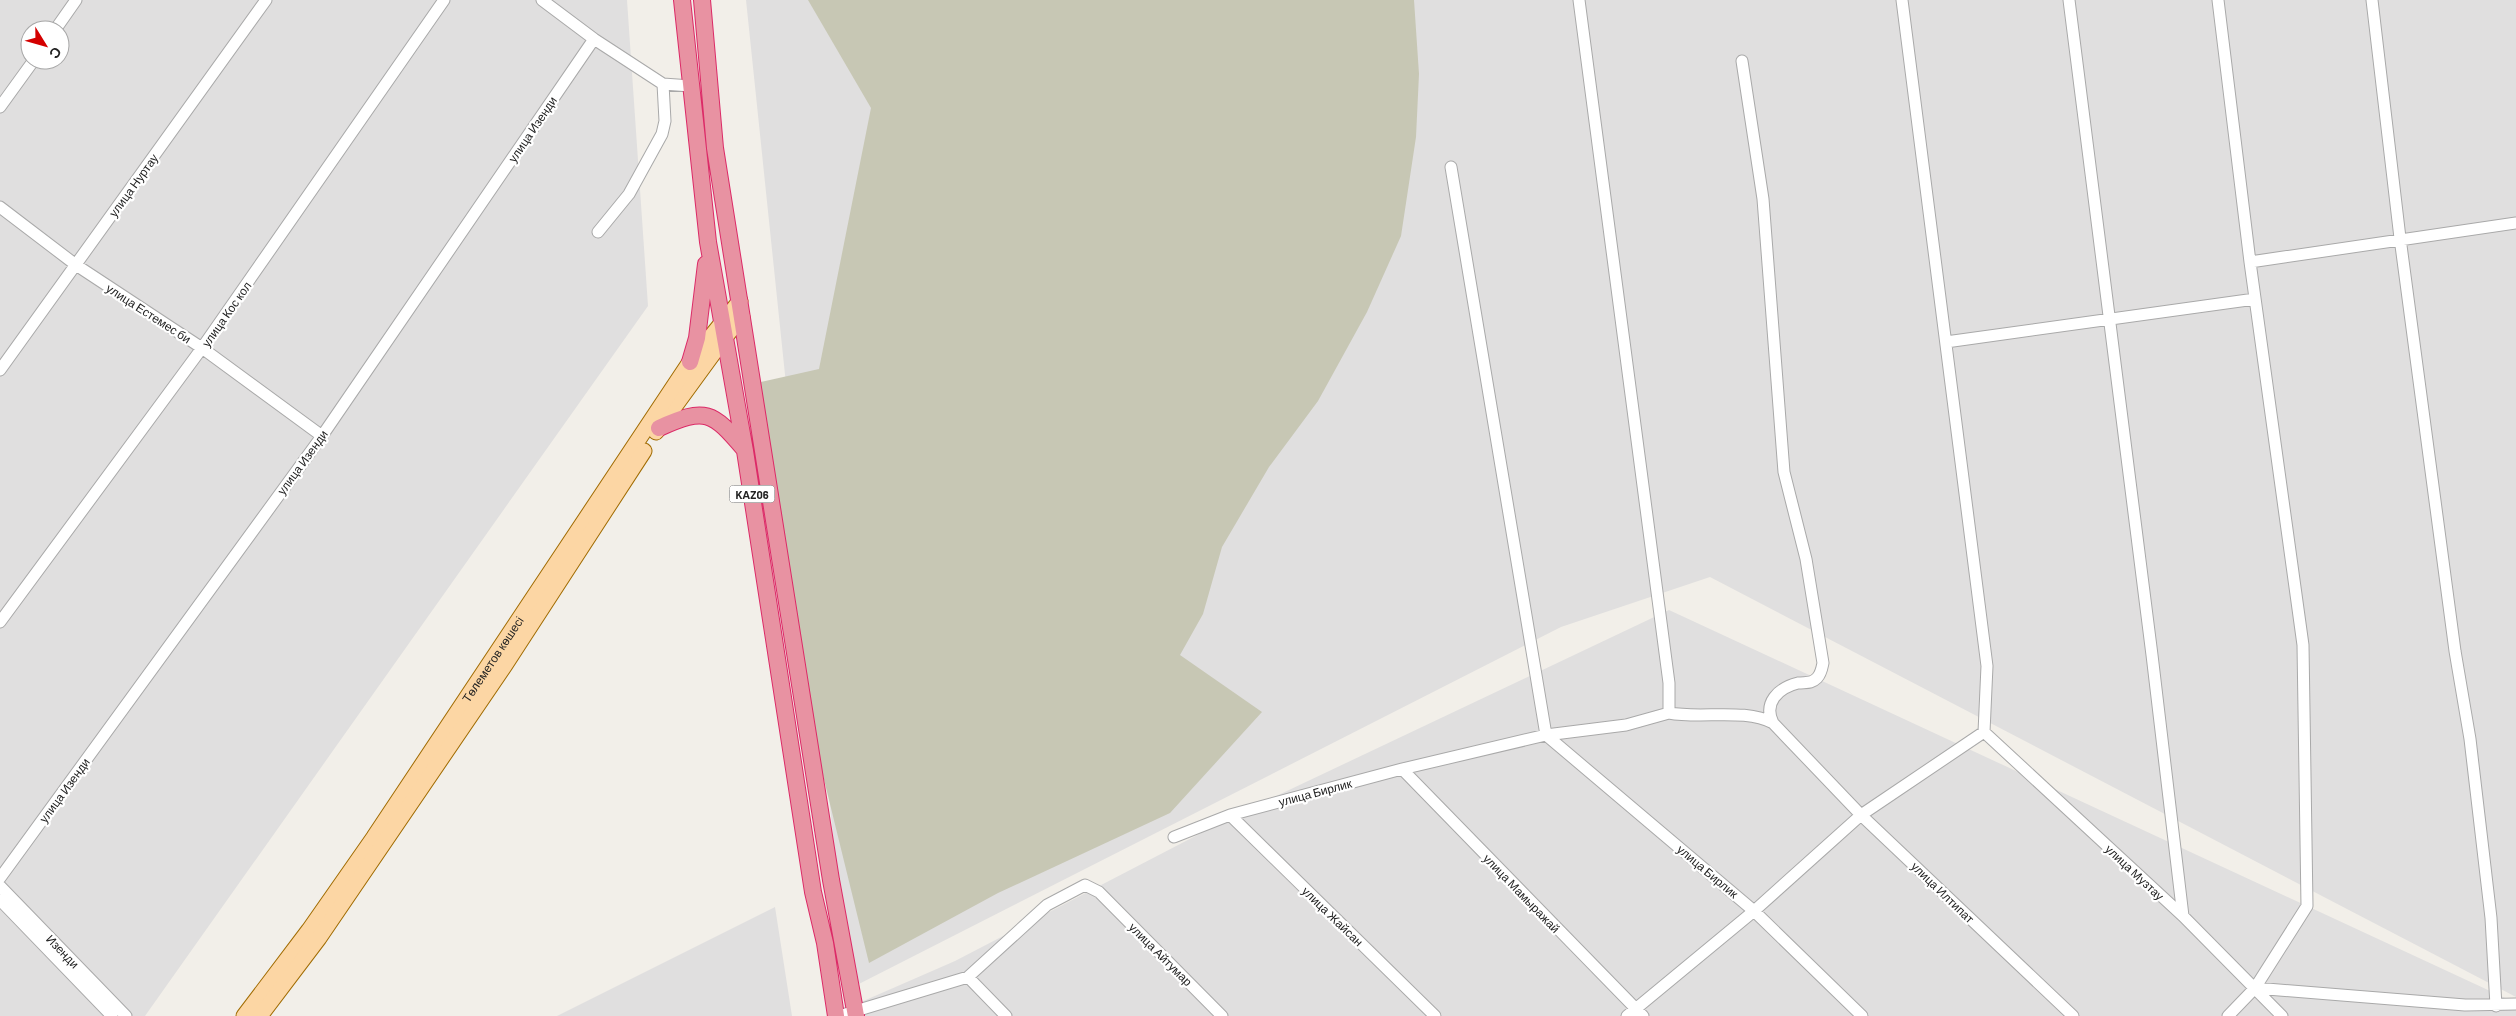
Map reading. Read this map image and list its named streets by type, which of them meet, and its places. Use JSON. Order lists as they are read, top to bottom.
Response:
{
  "streets": {
    "highway": ["KАZ06"],
    "main road": ["Төлеметов көшесі"],
    "street": [
      "улица Изенди",
      "улица Нуртау",
      "улица Естемес би",
      "улица Кос кол",
      "улица Бирлик",
      "улица Музтау",
      "улица Илтипат",
      "улица Мамыражай",
      "улица Жайсан",
      "Изенди",
      "улица Айтумар"
    ]
  },
  "crossings": [
    ["улица Изенди", "улица Естемес би"],
    ["улица Нуртау", "улица Естемес би"],
    ["улица Естемес би", "улица Кос кол"],
    ["KАZ06", "Төлеметов көшесі"],
    ["улица Бирлик", "улица Мамыражай"],
    ["улица Бирлик", "улица Жайсан"]
  ],
  "north": "bottom right"
}
